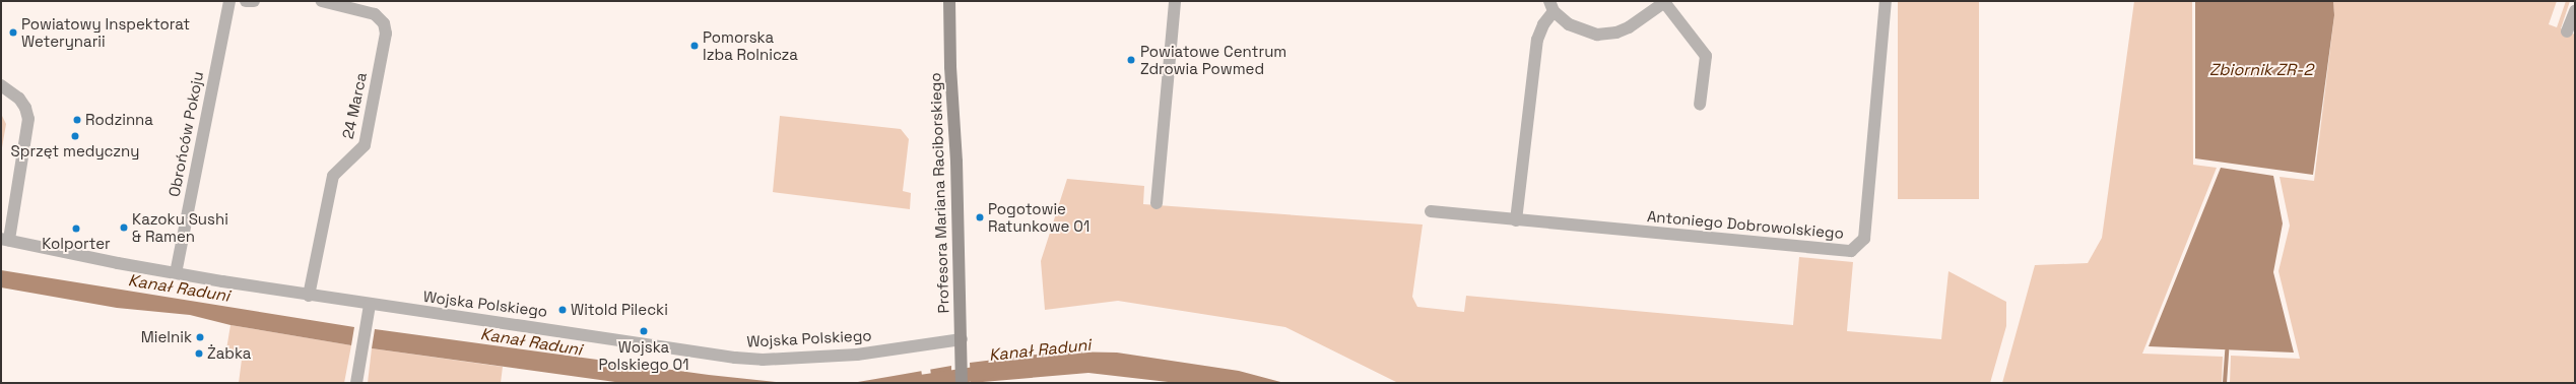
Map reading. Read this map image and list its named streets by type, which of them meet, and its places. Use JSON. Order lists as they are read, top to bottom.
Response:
{
  "streets": {
    "main road": ["Profesora Mariana Raciborskiego"],
    "street": [
      "24 Marca",
      "Obrońców Pokoju",
      "Antoniego Dobrowolskiego",
      "Wojska Polskiego"
    ]
  },
  "crossings": [
    ["24 Marca", "Wojska Polskiego"],
    ["Obrońców Pokoju", "Wojska Polskiego"],
    ["Profesora Mariana Raciborskiego", "Wojska Polskiego"]
  ],
  "water": ["Zbiornik ZR-2", "Kanał Raduni"],
  "places": [
    "Powiatowy Inspektorat Weterynarii",
    "Pomorska Izba Rolnicza",
    "Powiatowe Centrum Zdrowia Powmed",
    "Rodzinna",
    "Sprzęt medyczny",
    "Pogotowie Ratunkowe 01",
    "Kazoku Sushi & Ramen",
    "Kolporter",
    "Witold Pilecki",
    "Wojska Polskiego 01",
    "Mielnik",
    "Żabka"
  ]
}
